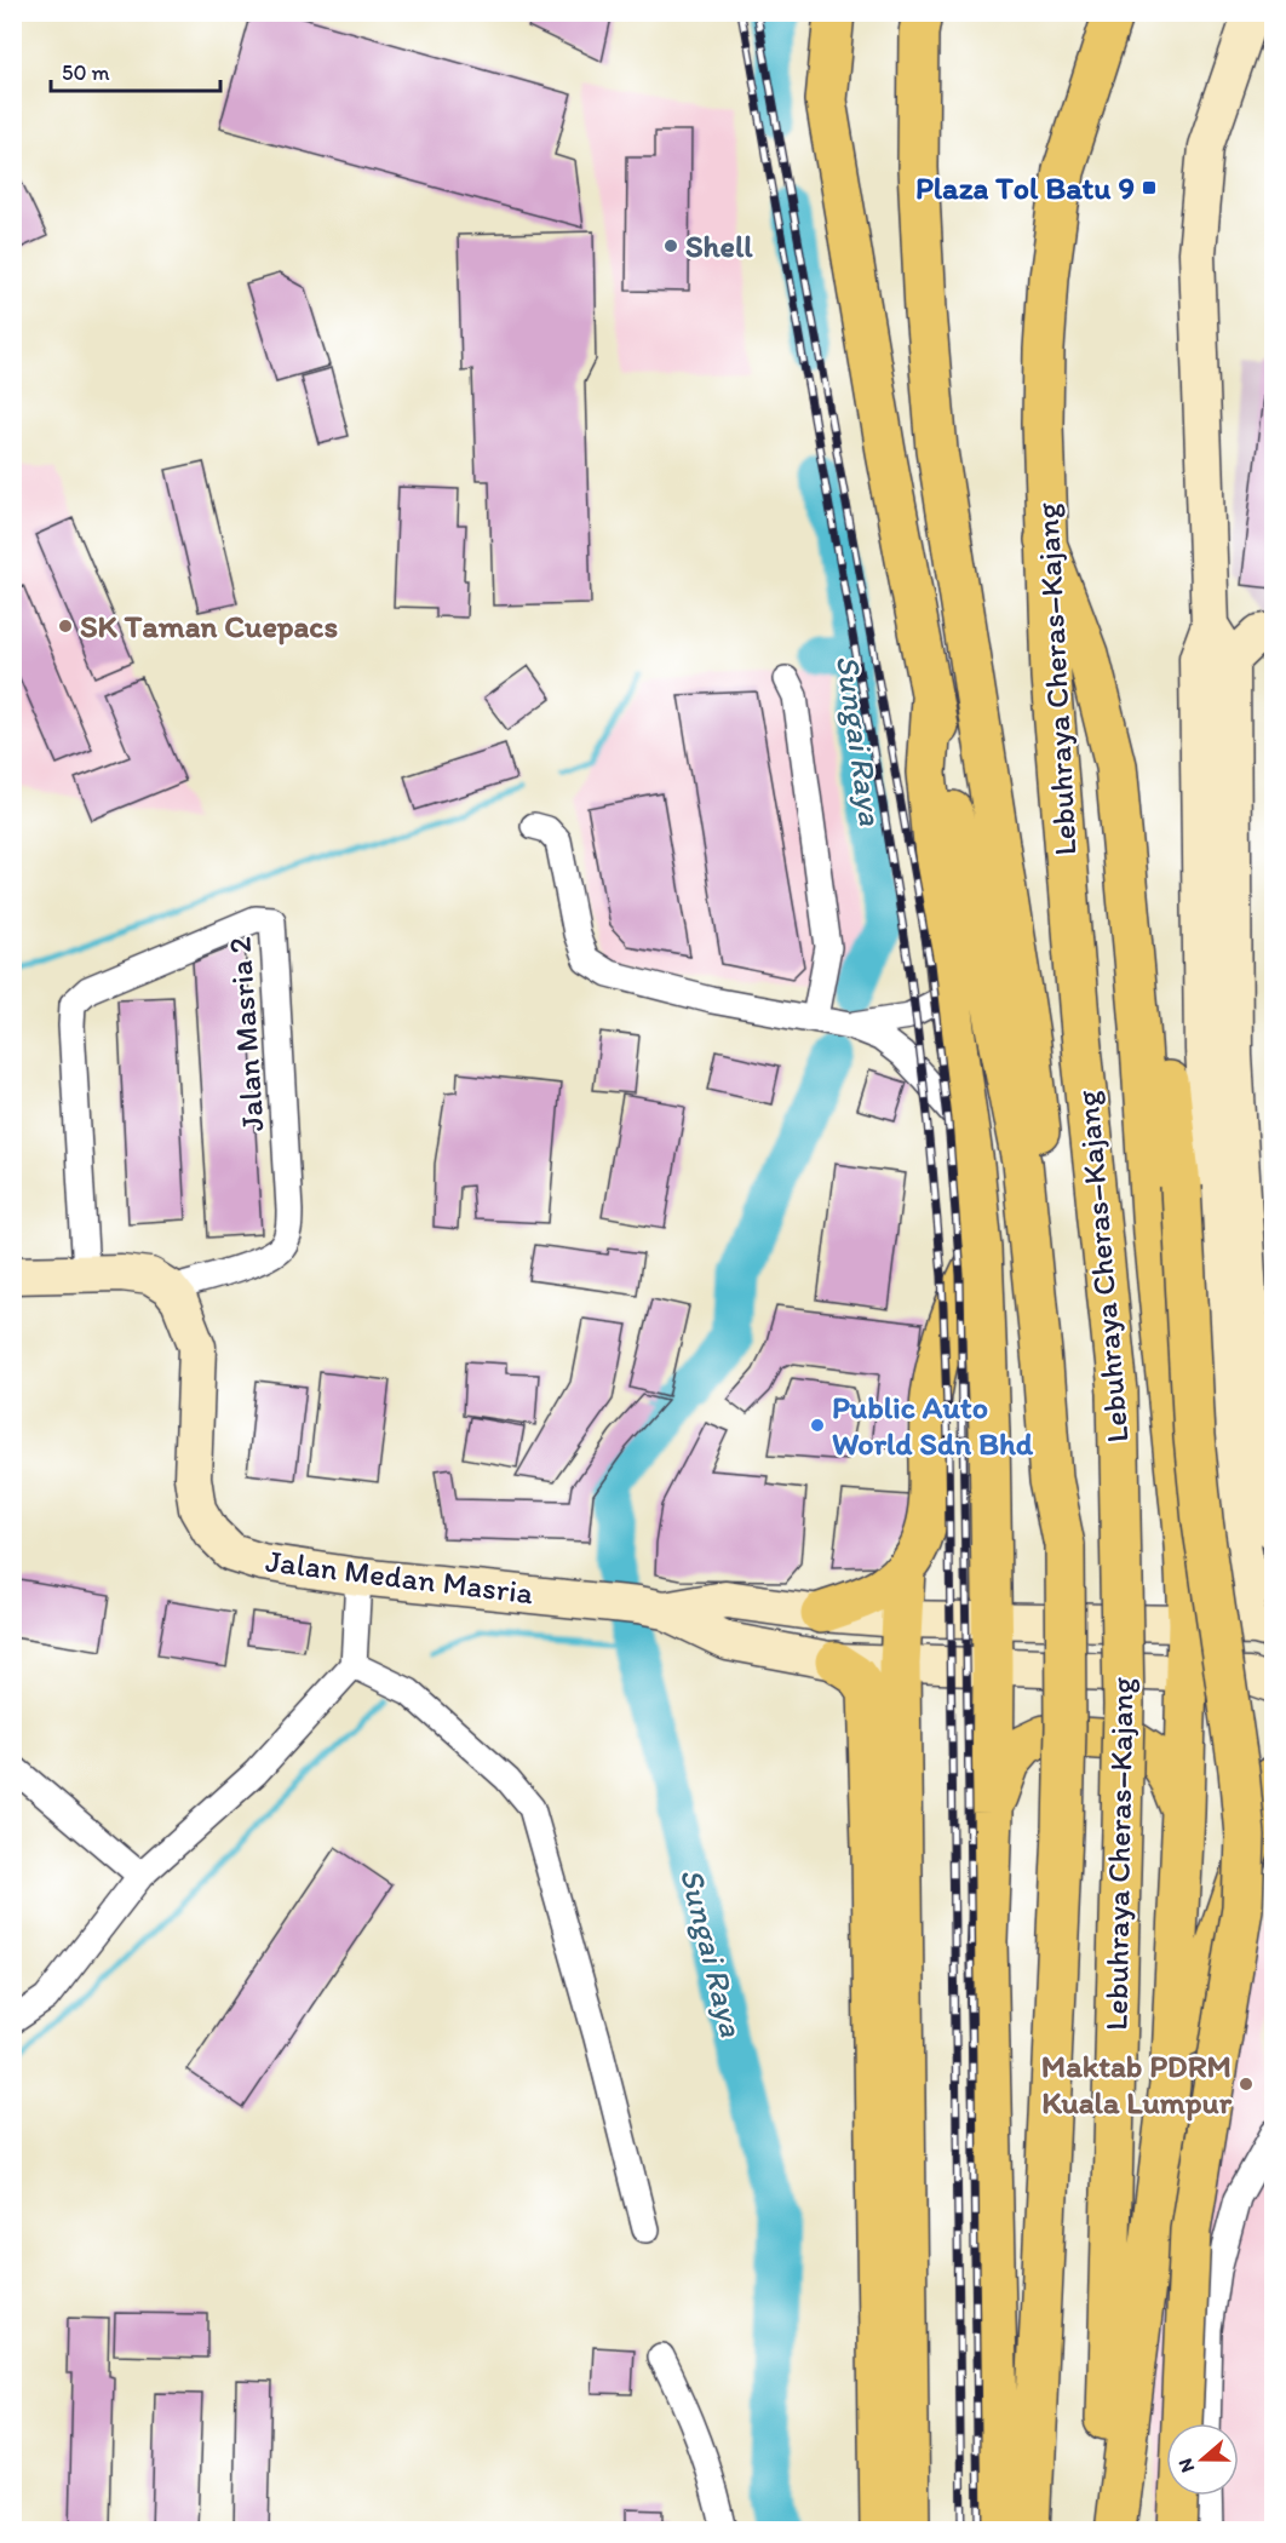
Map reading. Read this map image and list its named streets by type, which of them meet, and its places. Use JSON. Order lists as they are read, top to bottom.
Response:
{
  "streets": {
    "highway": ["Lebuhraya Cheras–Kajang"],
    "street": ["Jalan Masria 2", "Jalan Medan Masria"]
  },
  "crossings": [
    ["Jalan Masria 2", "Jalan Medan Masria"]
  ],
  "water": ["Sungai Raya"],
  "places": {
    "transit": ["Plaza Tol Batu 9"],
    "other": [
      "Shell",
      "SK Taman Cuepacs",
      "Public Auto World Sdn Bhd",
      "Maktab PDRM Kuala Lumpur"
    ]
  },
  "scale_bar": "50 m",
  "north": "left"
}
